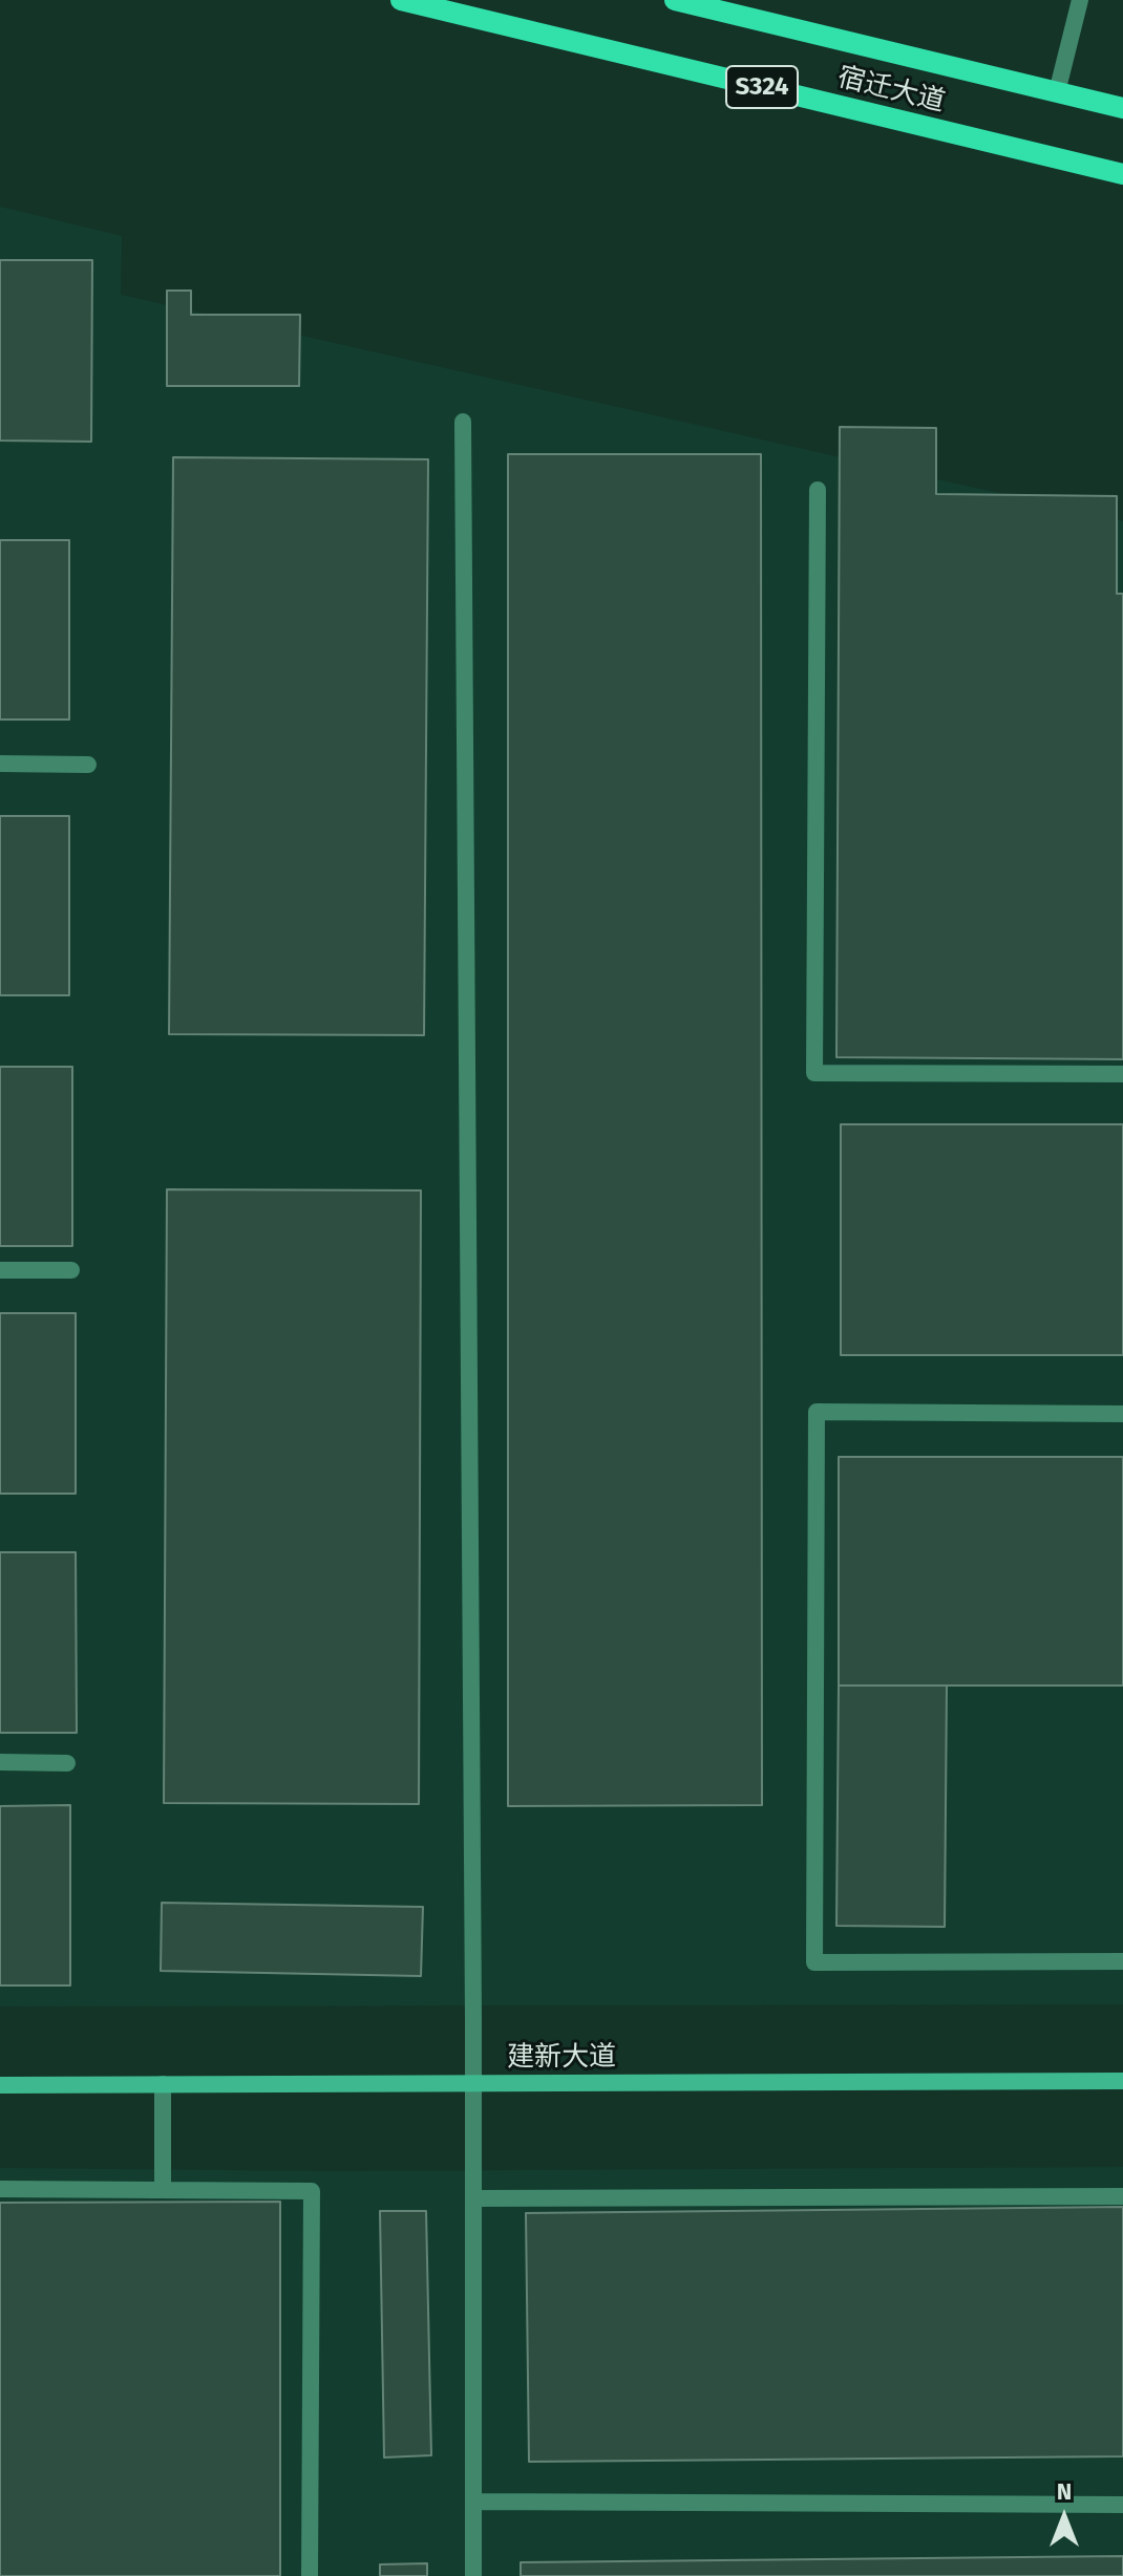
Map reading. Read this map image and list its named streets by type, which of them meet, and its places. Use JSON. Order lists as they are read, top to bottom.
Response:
{
  "streets": {
    "main road": ["S324", "宿迁大道"],
    "street": ["建新大道"]
  },
  "north": "top"
}
